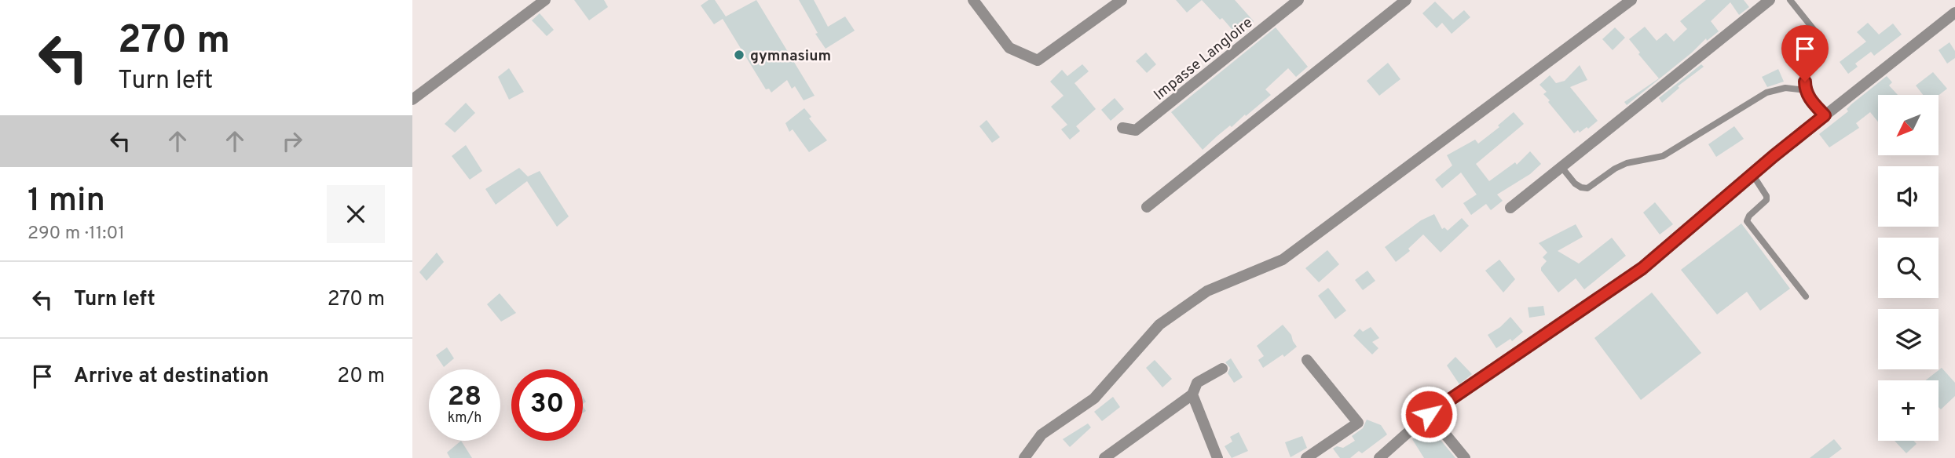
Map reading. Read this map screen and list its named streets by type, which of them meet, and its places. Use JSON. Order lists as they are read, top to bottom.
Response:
{
  "streets": {
    "street": ["Impasse Langloire"]
  },
  "places": ["gymnasium"],
  "north": "bottom left",
  "page": {
    "turn": ["270 m", "Turn left"],
    "map_buttons": "+",
    "heading": ["1 min", "290 m · 11:01"],
    "list": [
      {
        "name": "Turn left",
        "value": "270 m"
      },
      {
        "name": "Arrive at destination",
        "value": "20 m"
      }
    ],
    "speed": "28 km/h",
    "limit": "30"
  }
}
